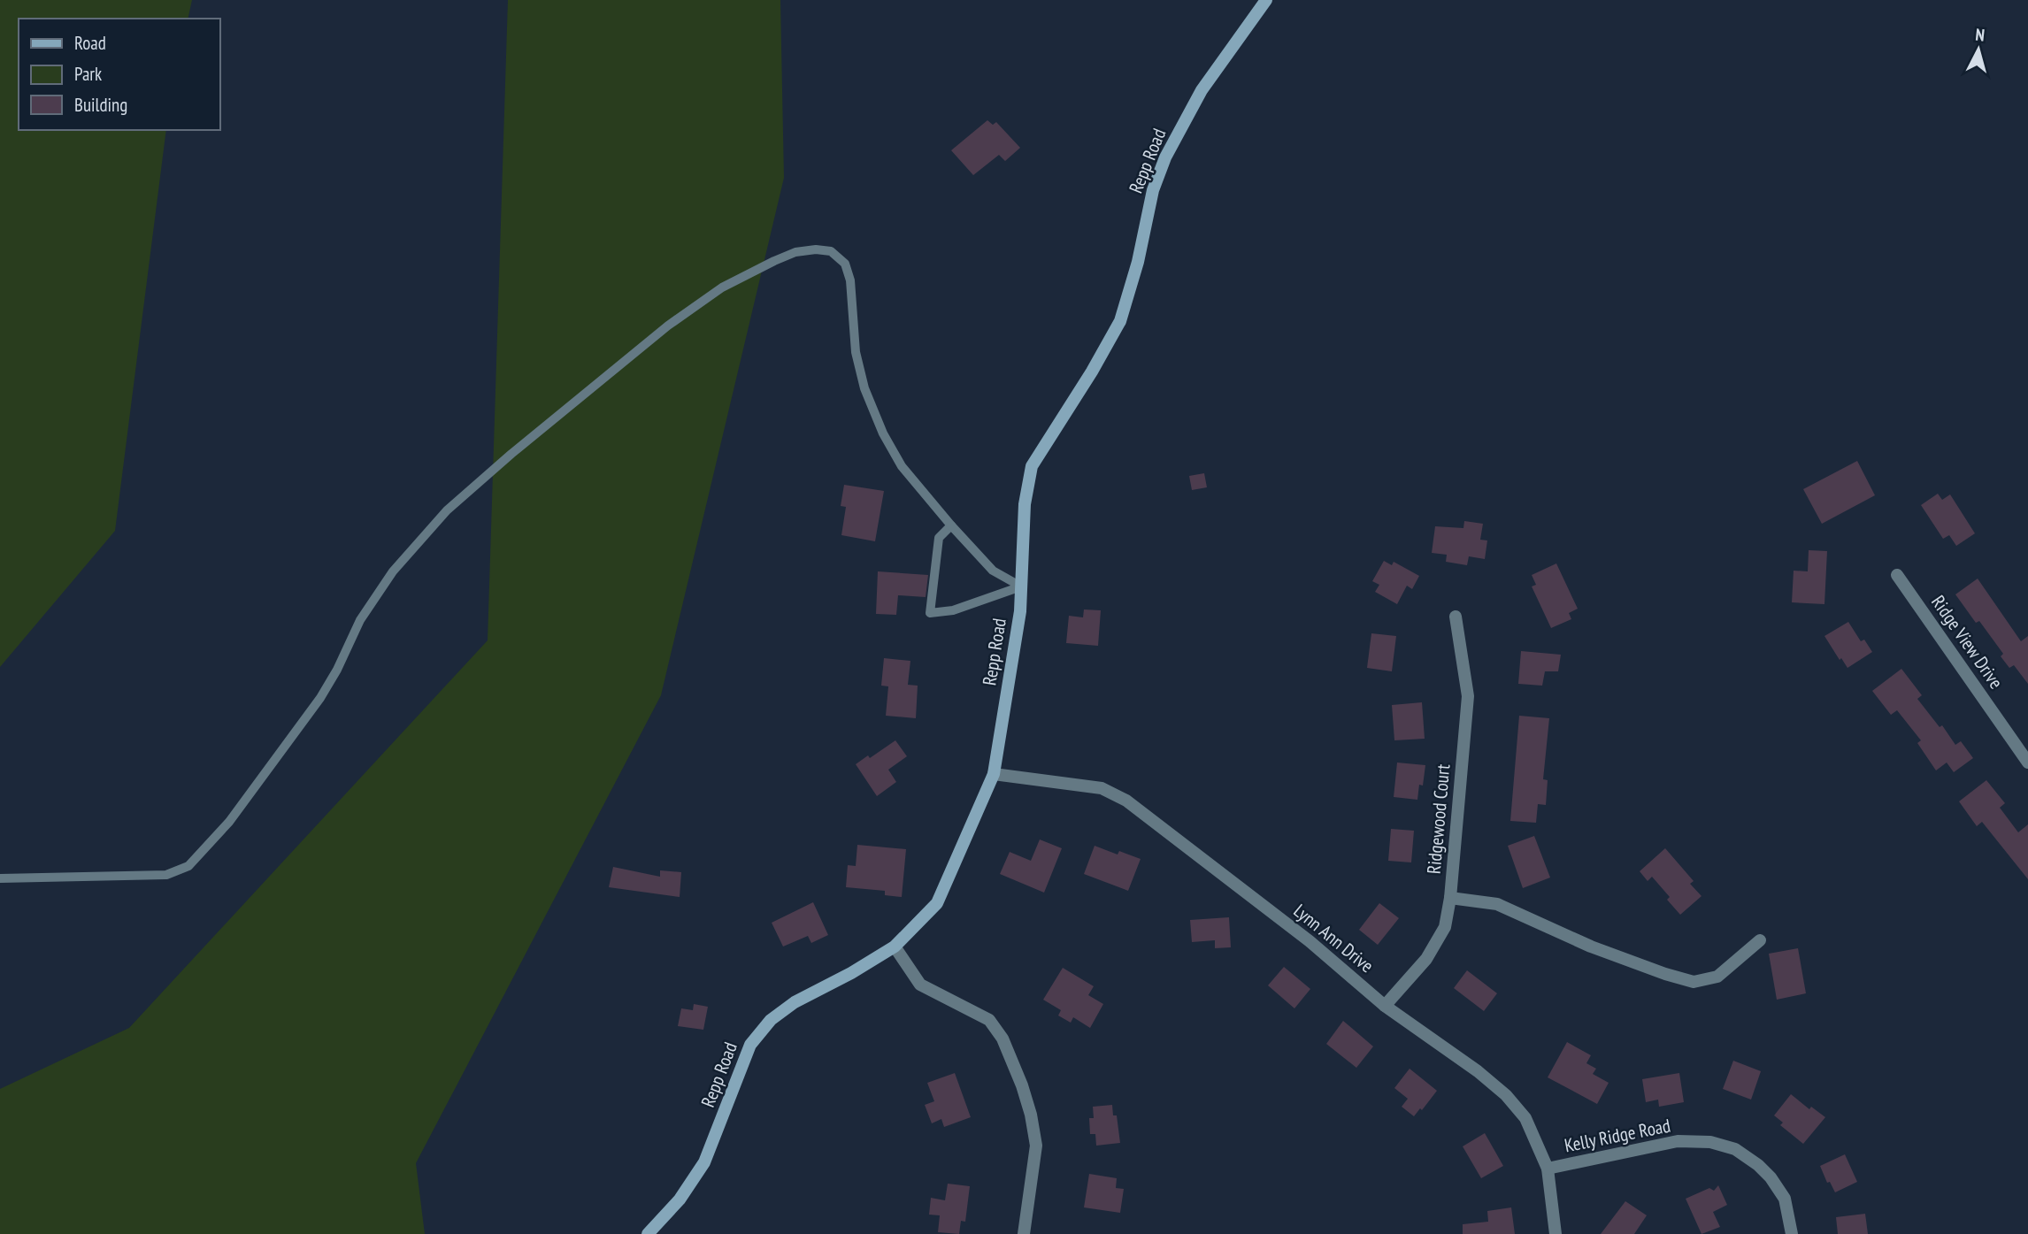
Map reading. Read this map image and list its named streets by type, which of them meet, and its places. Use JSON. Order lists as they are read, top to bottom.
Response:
{
  "streets": {
    "street": [
      "Repp Road",
      "Ridge View Drive",
      "Ridgewood Court",
      "Lynn Ann Drive",
      "Kelly Ridge Road"
    ]
  },
  "crossings": [
    ["Repp Road", "Lynn Ann Drive"],
    ["Ridgewood Court", "Lynn Ann Drive"],
    ["Lynn Ann Drive", "Kelly Ridge Road"]
  ],
  "legend": ["Road", "Park", "Building"],
  "north": "top"
}
